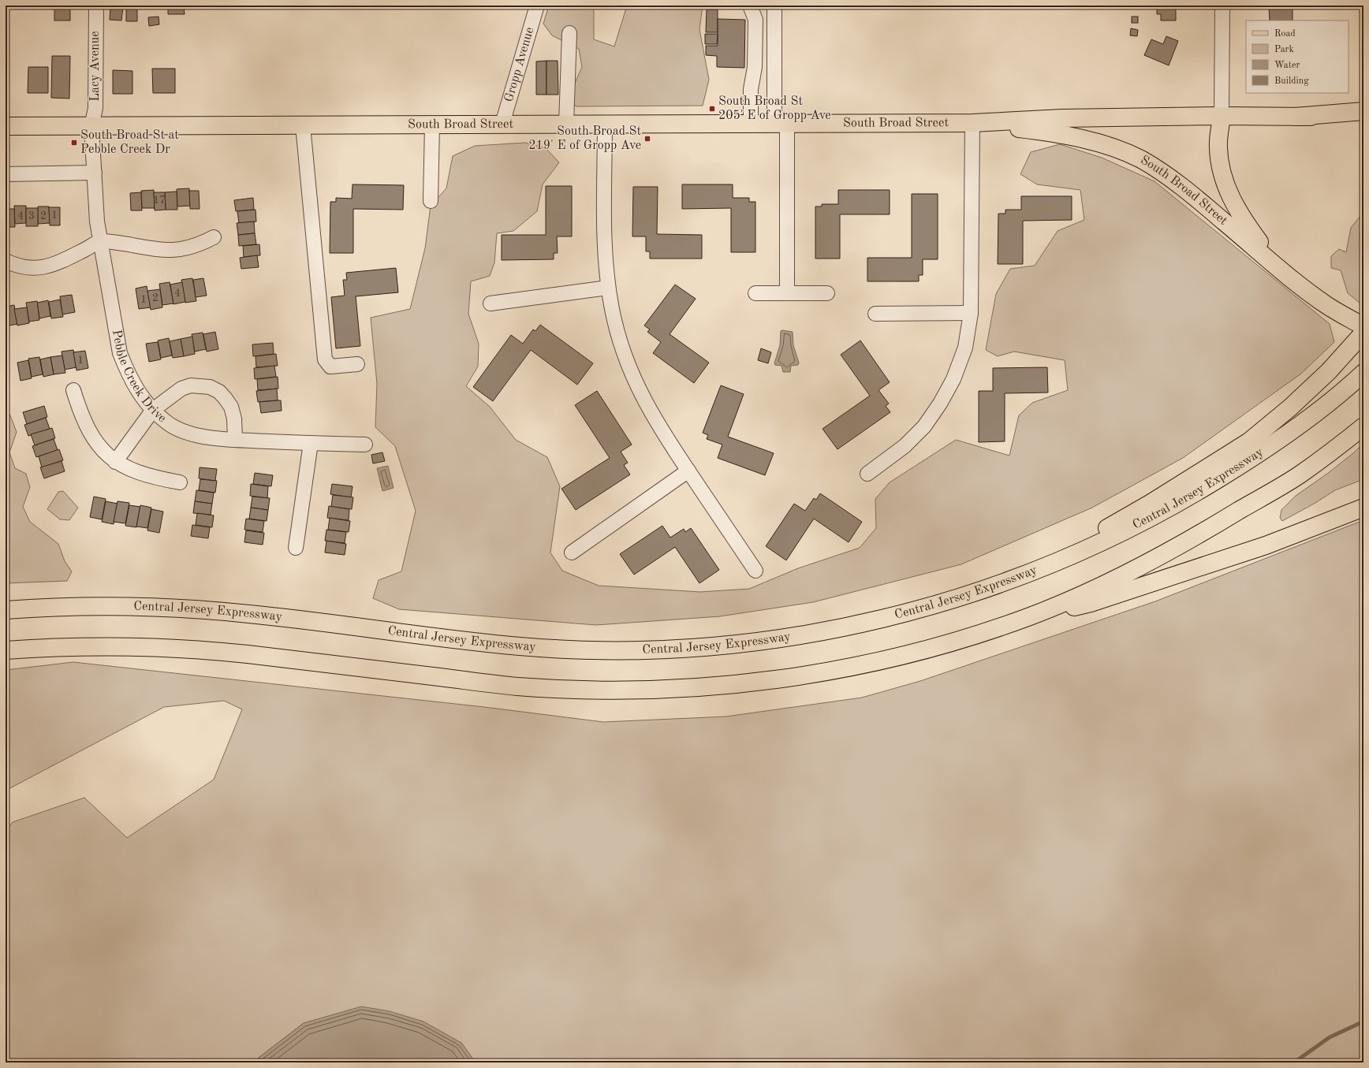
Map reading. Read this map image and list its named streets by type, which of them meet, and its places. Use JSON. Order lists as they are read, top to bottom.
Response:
{
  "streets": {
    "main road": ["South Broad Street", "Central Jersey Expressway"],
    "street": ["Gropp Avenue", "Lacy Avenue", "Pebble Creek Drive"]
  },
  "crossings": [
    ["Gropp Avenue", "South Broad Street"],
    ["Lacy Avenue", "South Broad Street"],
    ["Lacy Avenue", "Pebble Creek Drive"],
    ["South Broad Street", "Pebble Creek Drive"]
  ],
  "places": {
    "transit": ["South Broad St 205' E of Gropp Ave", "South Broad St 219' E of Gropp Ave", "South Broad St at Pebble Creek Dr"]
  },
  "house_numbers": [
    "17",
    "1",
    "4",
    "3",
    "2",
    "4",
    "2",
    "1",
    "1"
  ],
  "legend": [
    "Road",
    "Park",
    "Water",
    "Building"
  ]
}
